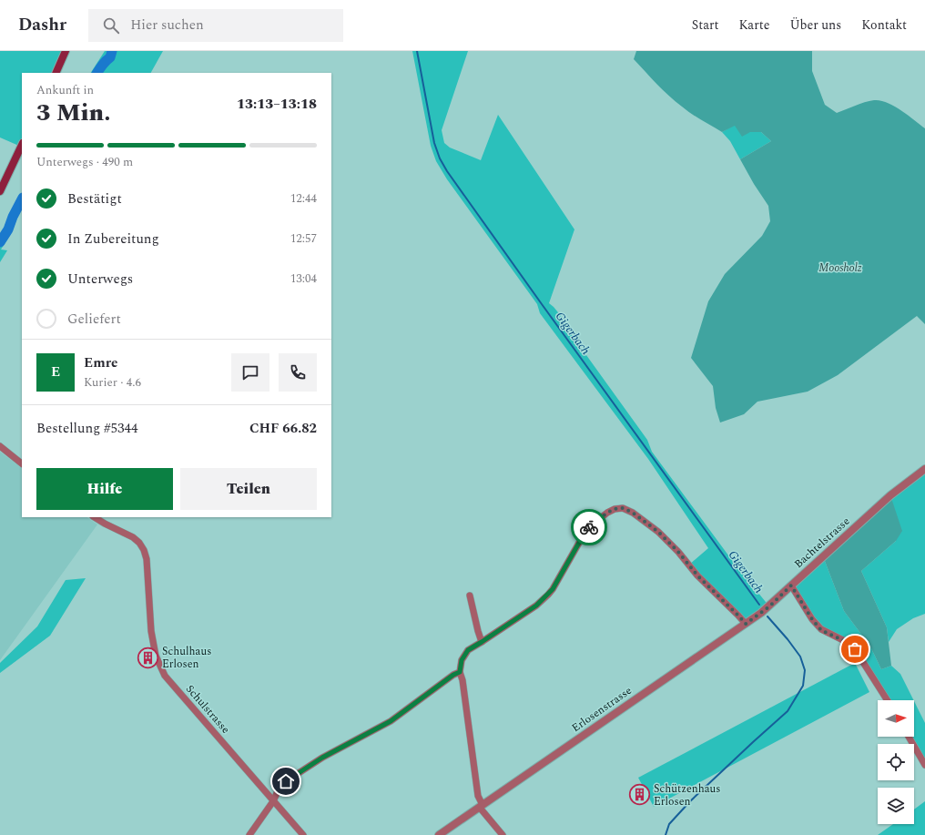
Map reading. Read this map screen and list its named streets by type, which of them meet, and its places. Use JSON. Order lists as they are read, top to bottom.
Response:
{
  "streets": {
    "street": ["Bachtelstrasse", "Schulstrasse", "Erlosenstrasse"]
  },
  "crossings": [
    ["Bachtelstrasse", "Erlosenstrasse"]
  ],
  "water": ["Gigerbach"],
  "parks": ["Moosholz"],
  "places": {
    "building": ["Schulhaus Erlosen", "Schützenhaus Erlosen"]
  },
  "north": "right",
  "page": {
    "header": "Dashr",
    "search": "Hier suchen",
    "nav": [
      "Start",
      "Karte",
      "Über uns",
      "Kontakt"
    ],
    "heading": ["3 Min.", "Ankunft in", "13:13–13:18"],
    "panel": [
      "Emre",
      "Kurier · 4.6",
      "Bestellung #5344",
      "CHF 66.82"
    ],
    "bar": "Unterwegs · 490 m",
    "list": [
      ["Bestätigt", "12:44"],
      ["In Zubereitung", "12:57"],
      ["Unterwegs", "13:04"],
      "Geliefert"
    ],
    "round": "E",
    "buttons": ["Hilfe", "Teilen"]
  }
}
